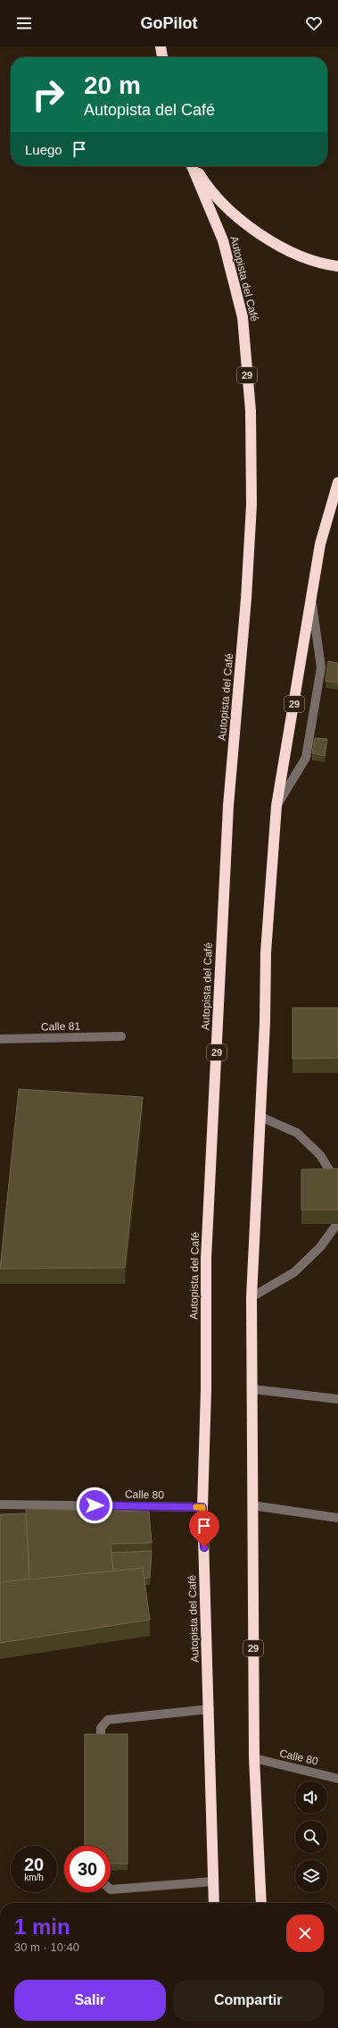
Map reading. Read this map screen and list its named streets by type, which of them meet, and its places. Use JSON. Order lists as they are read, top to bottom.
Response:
{
  "streets": {
    "highway": ["Autopista del Café", "29"],
    "street": ["Calle 81", "Calle 80"]
  },
  "crossings": [
    ["Autopista del Café", "Calle 80"],
    ["29", "Calle 80"]
  ],
  "page": {
    "header": "GoPilot",
    "turn": ["20 m", "Autopista del Café"],
    "then": "Luego",
    "speed": "20 km/h",
    "limit": "30",
    "heading": ["1 min", "30 m · 10:40"],
    "buttons": ["Salir", "Compartir"]
  }
}
